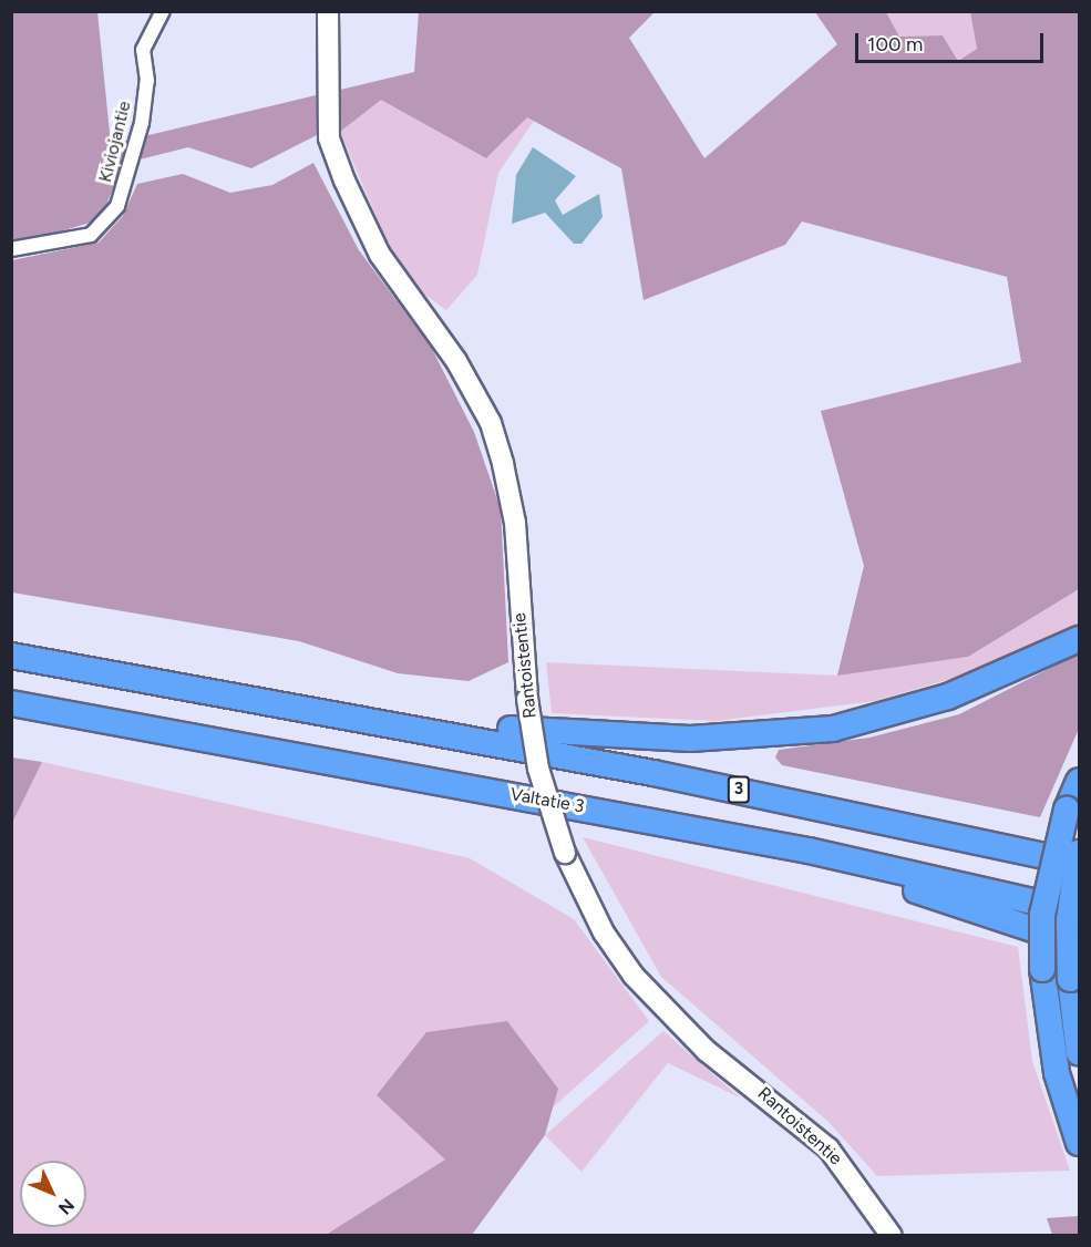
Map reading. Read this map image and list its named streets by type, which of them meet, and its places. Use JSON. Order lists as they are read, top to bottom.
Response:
{
  "streets": {
    "highway": ["3", "Valtatie 3"],
    "street": ["Kiviojantie", "Rantoistentie"]
  },
  "scale_bar": "100 m",
  "north": "bottom right"
}
